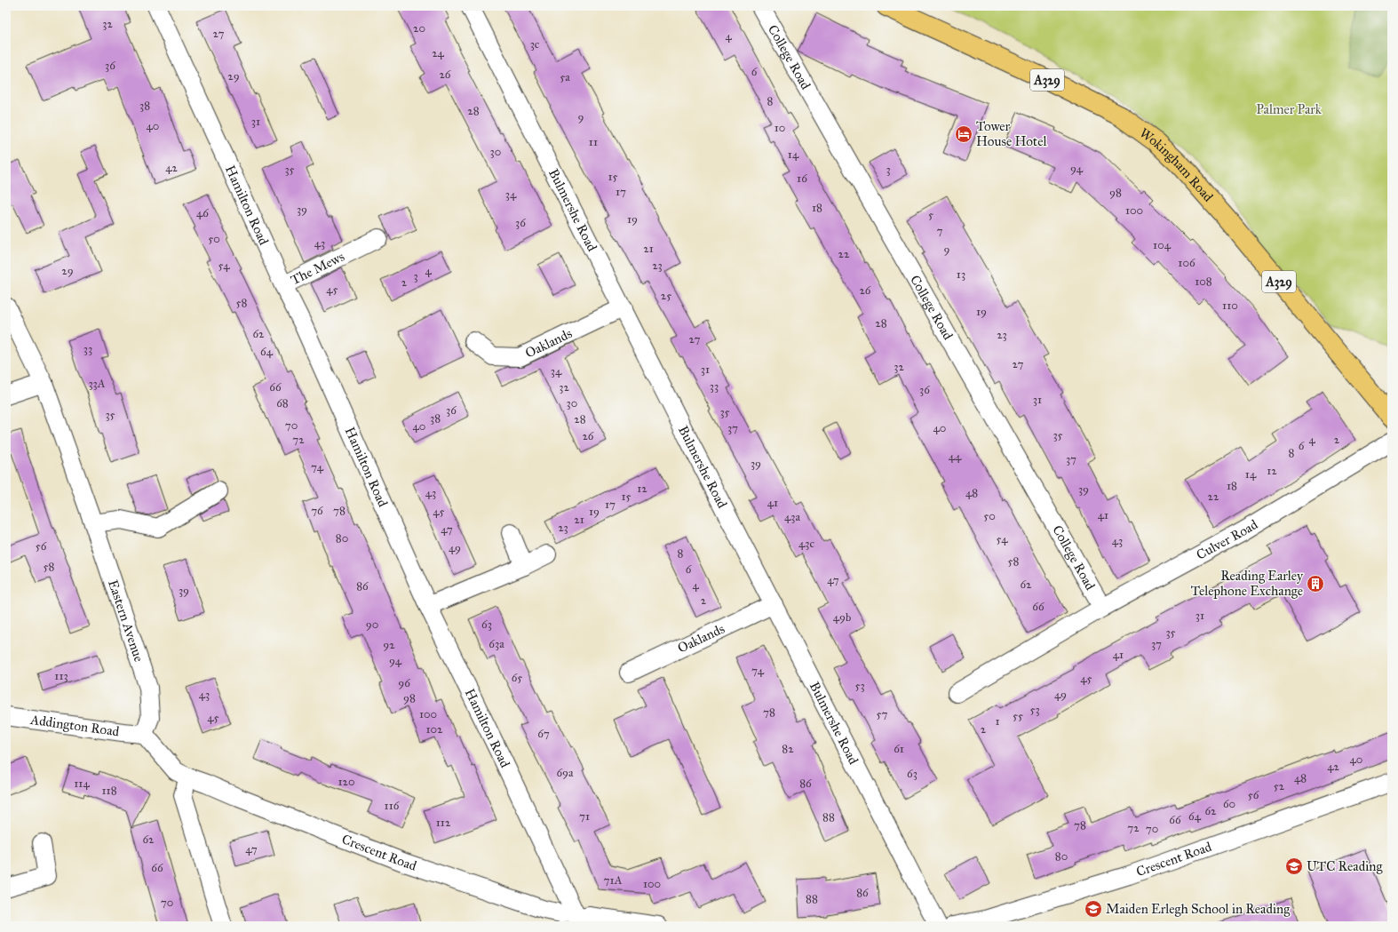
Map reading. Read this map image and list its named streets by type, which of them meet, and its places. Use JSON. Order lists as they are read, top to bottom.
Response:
{
  "streets": {
    "main road": ["A329", "Wokingham Road"],
    "street": [
      "College Road",
      "Hamilton Road",
      "Bulmershe Road",
      "The Mews",
      "Oaklands",
      "Culver Road",
      "Eastern Avenue",
      "Addington Road",
      "Crescent Road"
    ]
  },
  "crossings": [
    ["College Road", "Culver Road"],
    ["Hamilton Road", "The Mews"],
    ["Hamilton Road", "Crescent Road"],
    ["Bulmershe Road", "Oaklands"],
    ["Eastern Avenue", "Addington Road"]
  ],
  "parks": ["Palmer Park"],
  "places": {
    "hotel": ["Tower House Hotel"],
    "building": ["Reading Earley Telephone Exchange"],
    "school or university": ["UTC Reading", "Maiden Erlegh School in Reading"]
  },
  "house_numbers": [
    "32",
    "20",
    "27",
    "4",
    "3c",
    "24",
    "36",
    "6",
    "26",
    "29",
    "5a",
    "8",
    "38",
    "28",
    "9",
    "31",
    "40",
    "10",
    "11",
    "30",
    "14",
    "42",
    "94",
    "35",
    "3",
    "15",
    "16",
    "17",
    "98",
    "34",
    "18",
    "39",
    "100",
    "46",
    "5",
    "19",
    "36",
    "7",
    "50",
    "43",
    "104",
    "21",
    "9",
    "22",
    "106",
    "54",
    "23",
    "29",
    "4",
    "13",
    "3",
    "108",
    "2",
    "45",
    "26",
    "25",
    "58",
    "110",
    "19",
    "28",
    "62",
    "23",
    "27",
    "33",
    "64",
    "27",
    "32",
    "31",
    "34",
    "33A",
    "33",
    "66",
    "32",
    "36",
    "31",
    "68",
    "30",
    "36",
    "35",
    "35",
    "38",
    "28",
    "70",
    "40",
    "37",
    "40",
    "35",
    "26",
    "72",
    "4",
    "2",
    "6",
    "8",
    "44",
    "37",
    "39",
    "74",
    "12",
    "14",
    "18",
    "12",
    "39",
    "43",
    "48",
    "15",
    "22",
    "41",
    "17",
    "76",
    "78",
    "45",
    "19",
    "41",
    "50",
    "43a",
    "21",
    "23",
    "47",
    "80",
    "54",
    "43",
    "43c",
    "56",
    "49",
    "8",
    "58",
    "58",
    "6",
    "47",
    "62",
    "4",
    "86",
    "39",
    "2",
    "66",
    "31",
    "49b",
    "90",
    "63",
    "35",
    "63a",
    "37",
    "92",
    "41",
    "94",
    "74",
    "113",
    "65",
    "45",
    "96",
    "53",
    "43",
    "49",
    "98",
    "53",
    "78",
    "100",
    "57",
    "55",
    "45",
    "1",
    "102",
    "2",
    "67",
    "82",
    "61",
    "40",
    "42",
    "69a",
    "63",
    "48",
    "120",
    "114",
    "86",
    "52",
    "118",
    "56",
    "60",
    "116",
    "62",
    "71",
    "64",
    "88",
    "66",
    "112",
    "78",
    "72",
    "70",
    "62",
    "47",
    "80",
    "66",
    "71A",
    "100",
    "86",
    "88",
    "70"
  ]
}
